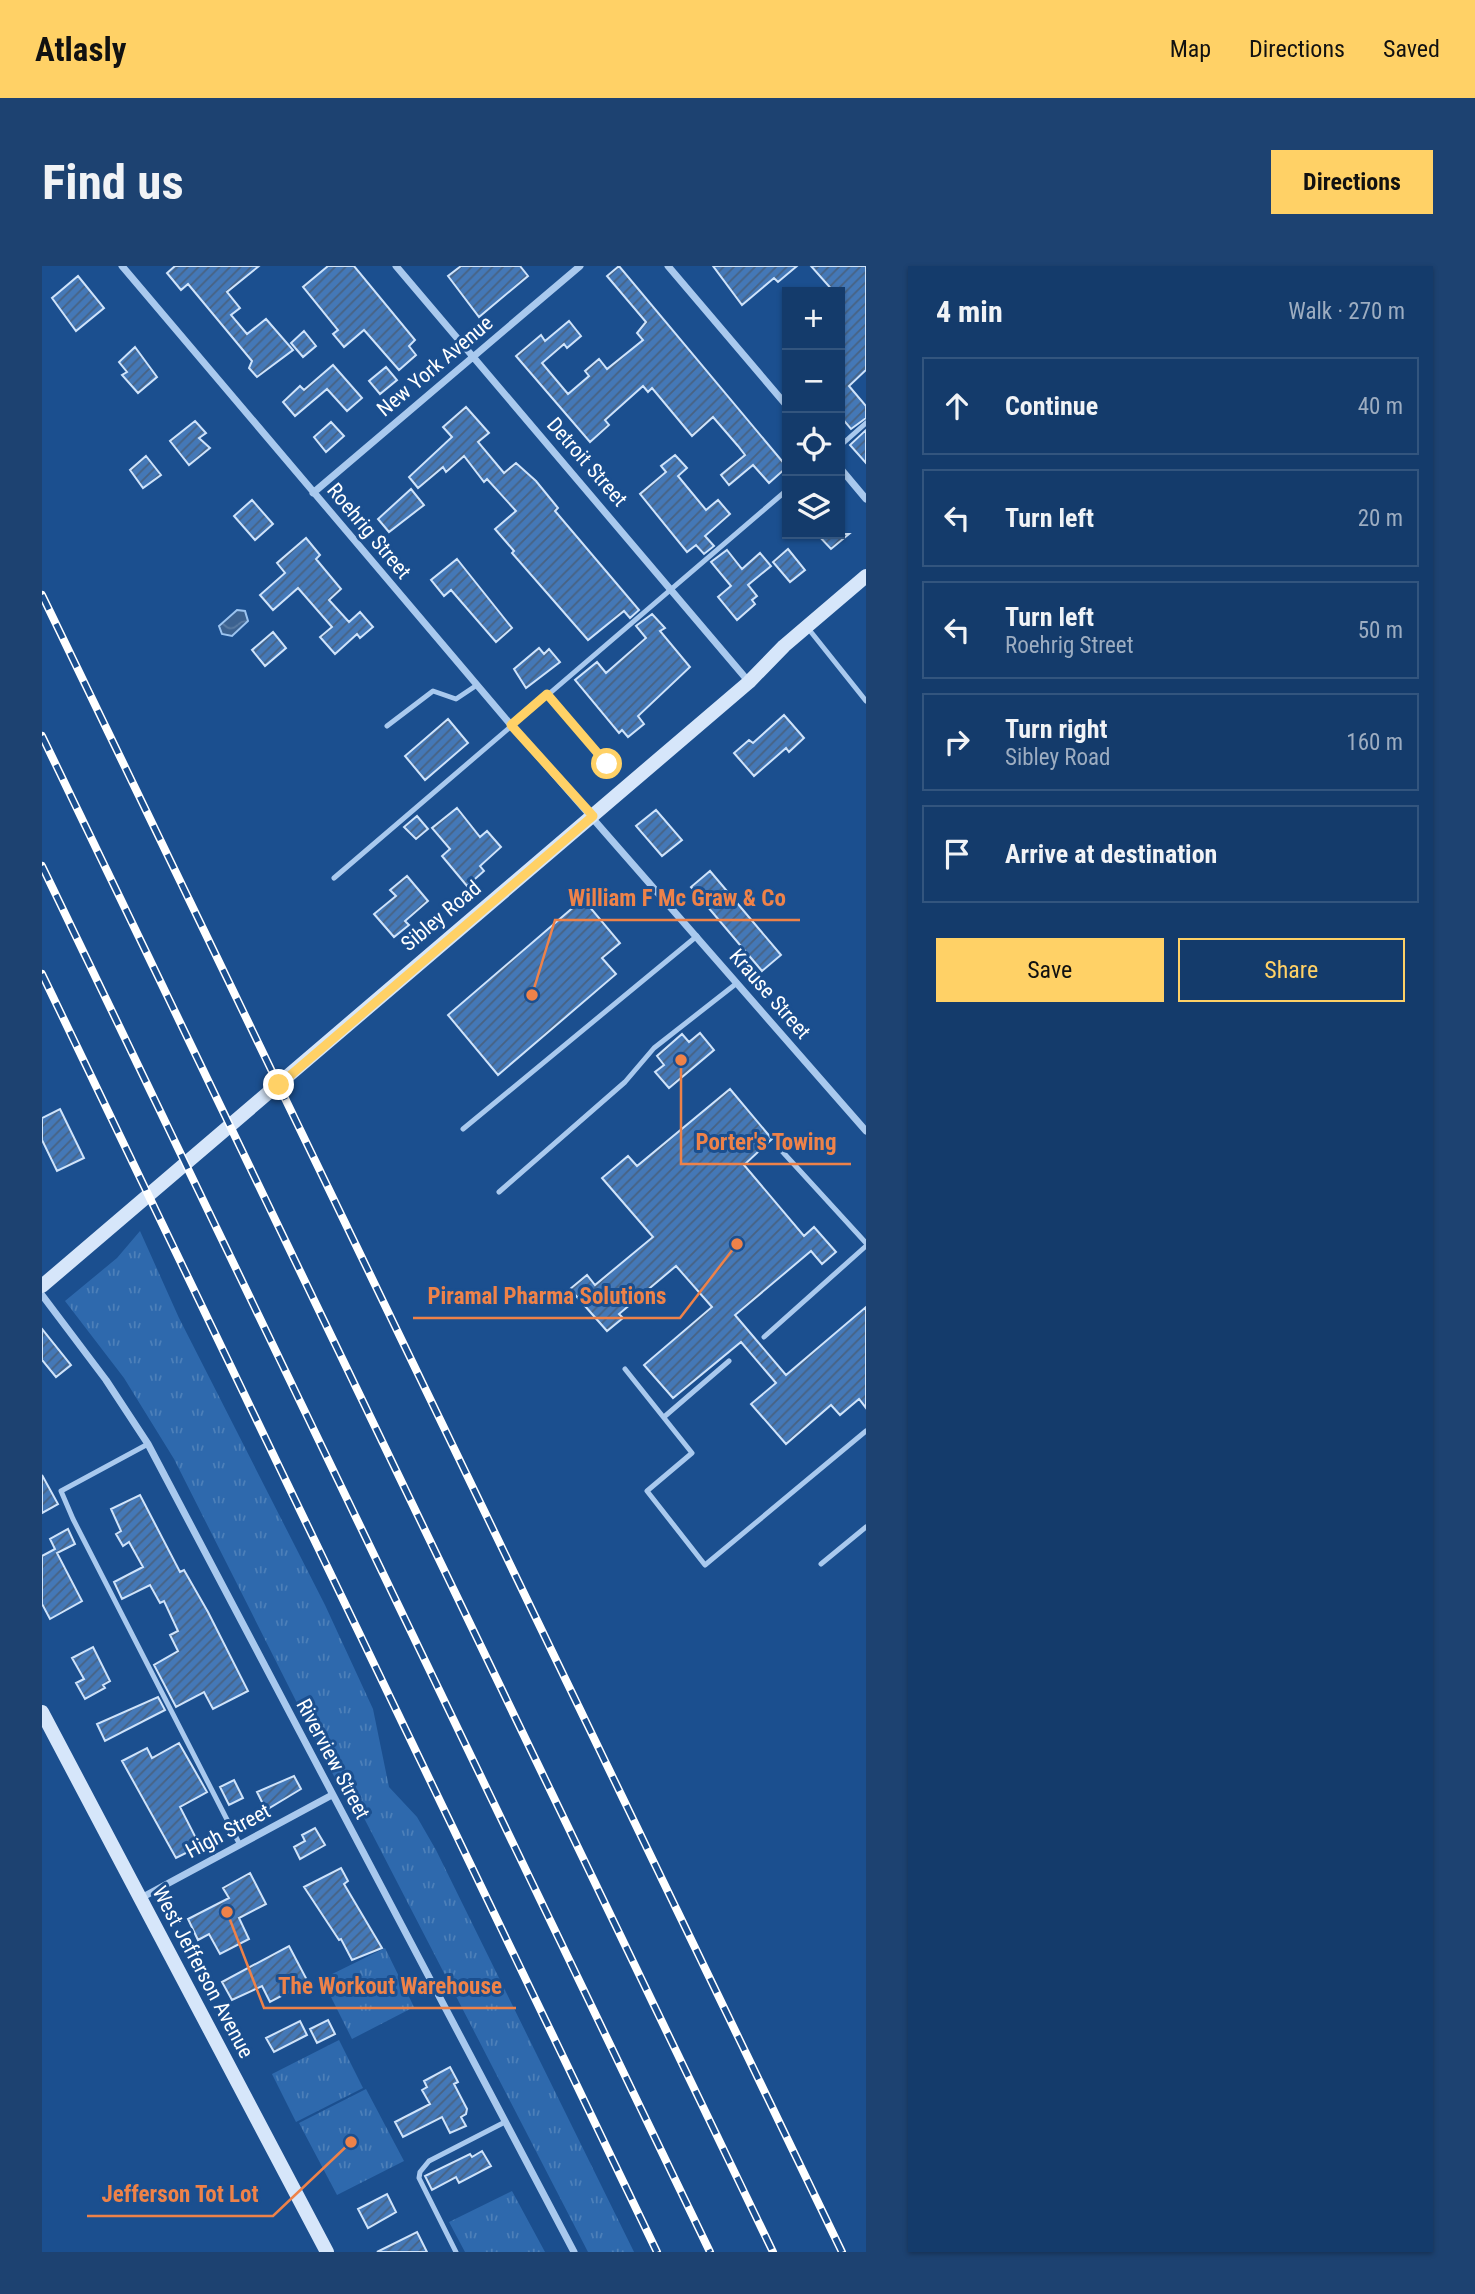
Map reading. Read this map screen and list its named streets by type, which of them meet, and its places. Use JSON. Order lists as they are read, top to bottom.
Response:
{
  "streets": {
    "main road": ["Sibley Road", "West Jefferson Avenue"],
    "street": [
      "New York Avenue",
      "Detroit Street",
      "Roehrig Street",
      "Krause Street",
      "Riverview Street",
      "High Street"
    ]
  },
  "crossings": [
    ["New York Avenue", "Detroit Street"],
    ["New York Avenue", "Roehrig Street"],
    ["Detroit Street", "Sibley Road"],
    ["Roehrig Street", "Sibley Road"],
    ["Roehrig Street", "Krause Street"],
    ["Sibley Road", "Krause Street"],
    ["Riverview Street", "High Street"],
    ["High Street", "West Jefferson Avenue"]
  ],
  "places": [
    "William F Mc Graw & Co",
    "Porter's Towing",
    "Piramal Pharma Solutions",
    "The Workout Warehouse",
    "Jefferson Tot Lot"
  ],
  "page": {
    "header": "Atlasly",
    "nav": ["Map", "Directions", "Saved"],
    "buttons": [
      "Directions",
      ["Save", "Share"]
    ],
    "title": "Find us",
    "heading": ["4 min", "Walk · 270 m"],
    "map_buttons": ["+", "−"],
    "list": [
      ["Continue", "40 m"],
      ["Turn left", "20 m"],
      ["Turn left", "Roehrig Street", "50 m"],
      ["Turn right", "Sibley Road", "160 m"],
      "Arrive at destination"
    ]
  }
}
